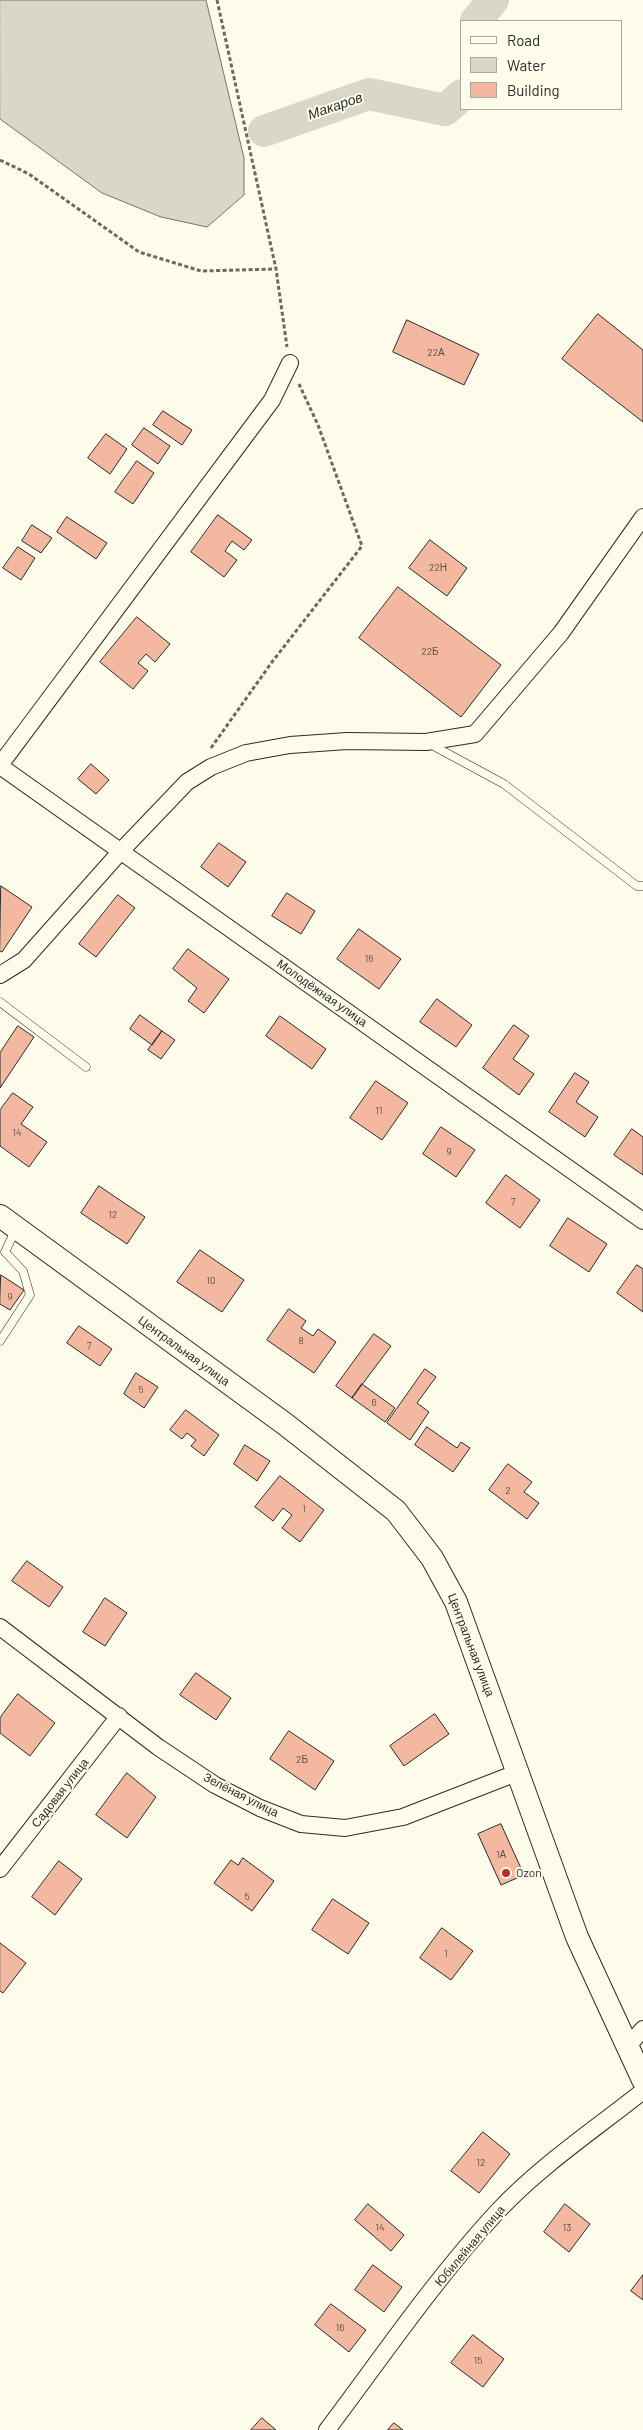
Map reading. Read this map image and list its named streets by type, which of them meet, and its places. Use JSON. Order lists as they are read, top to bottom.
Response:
{
  "streets": {
    "street": [
      "Молодёжная улица",
      "Центральная улица",
      "Садовая улица",
      "Зелёная улица",
      "Юбилейная улица"
    ]
  },
  "crossings": [
    ["Центральная улица", "Зелёная улица"],
    ["Садовая улица", "Зелёная улица"]
  ],
  "water": ["Макаров"],
  "places": ["Ozon"],
  "house_numbers": [
    "22А",
    "22Н",
    "22Б",
    "16",
    "11",
    "14",
    "9",
    "7",
    "12",
    "10",
    "9",
    "8",
    "7",
    "5",
    "6",
    "2",
    "1",
    "2Б",
    "1А",
    "5",
    "1",
    "12",
    "14",
    "13",
    "16",
    "15"
  ],
  "legend": ["Road", "Water", "Building"]
}
